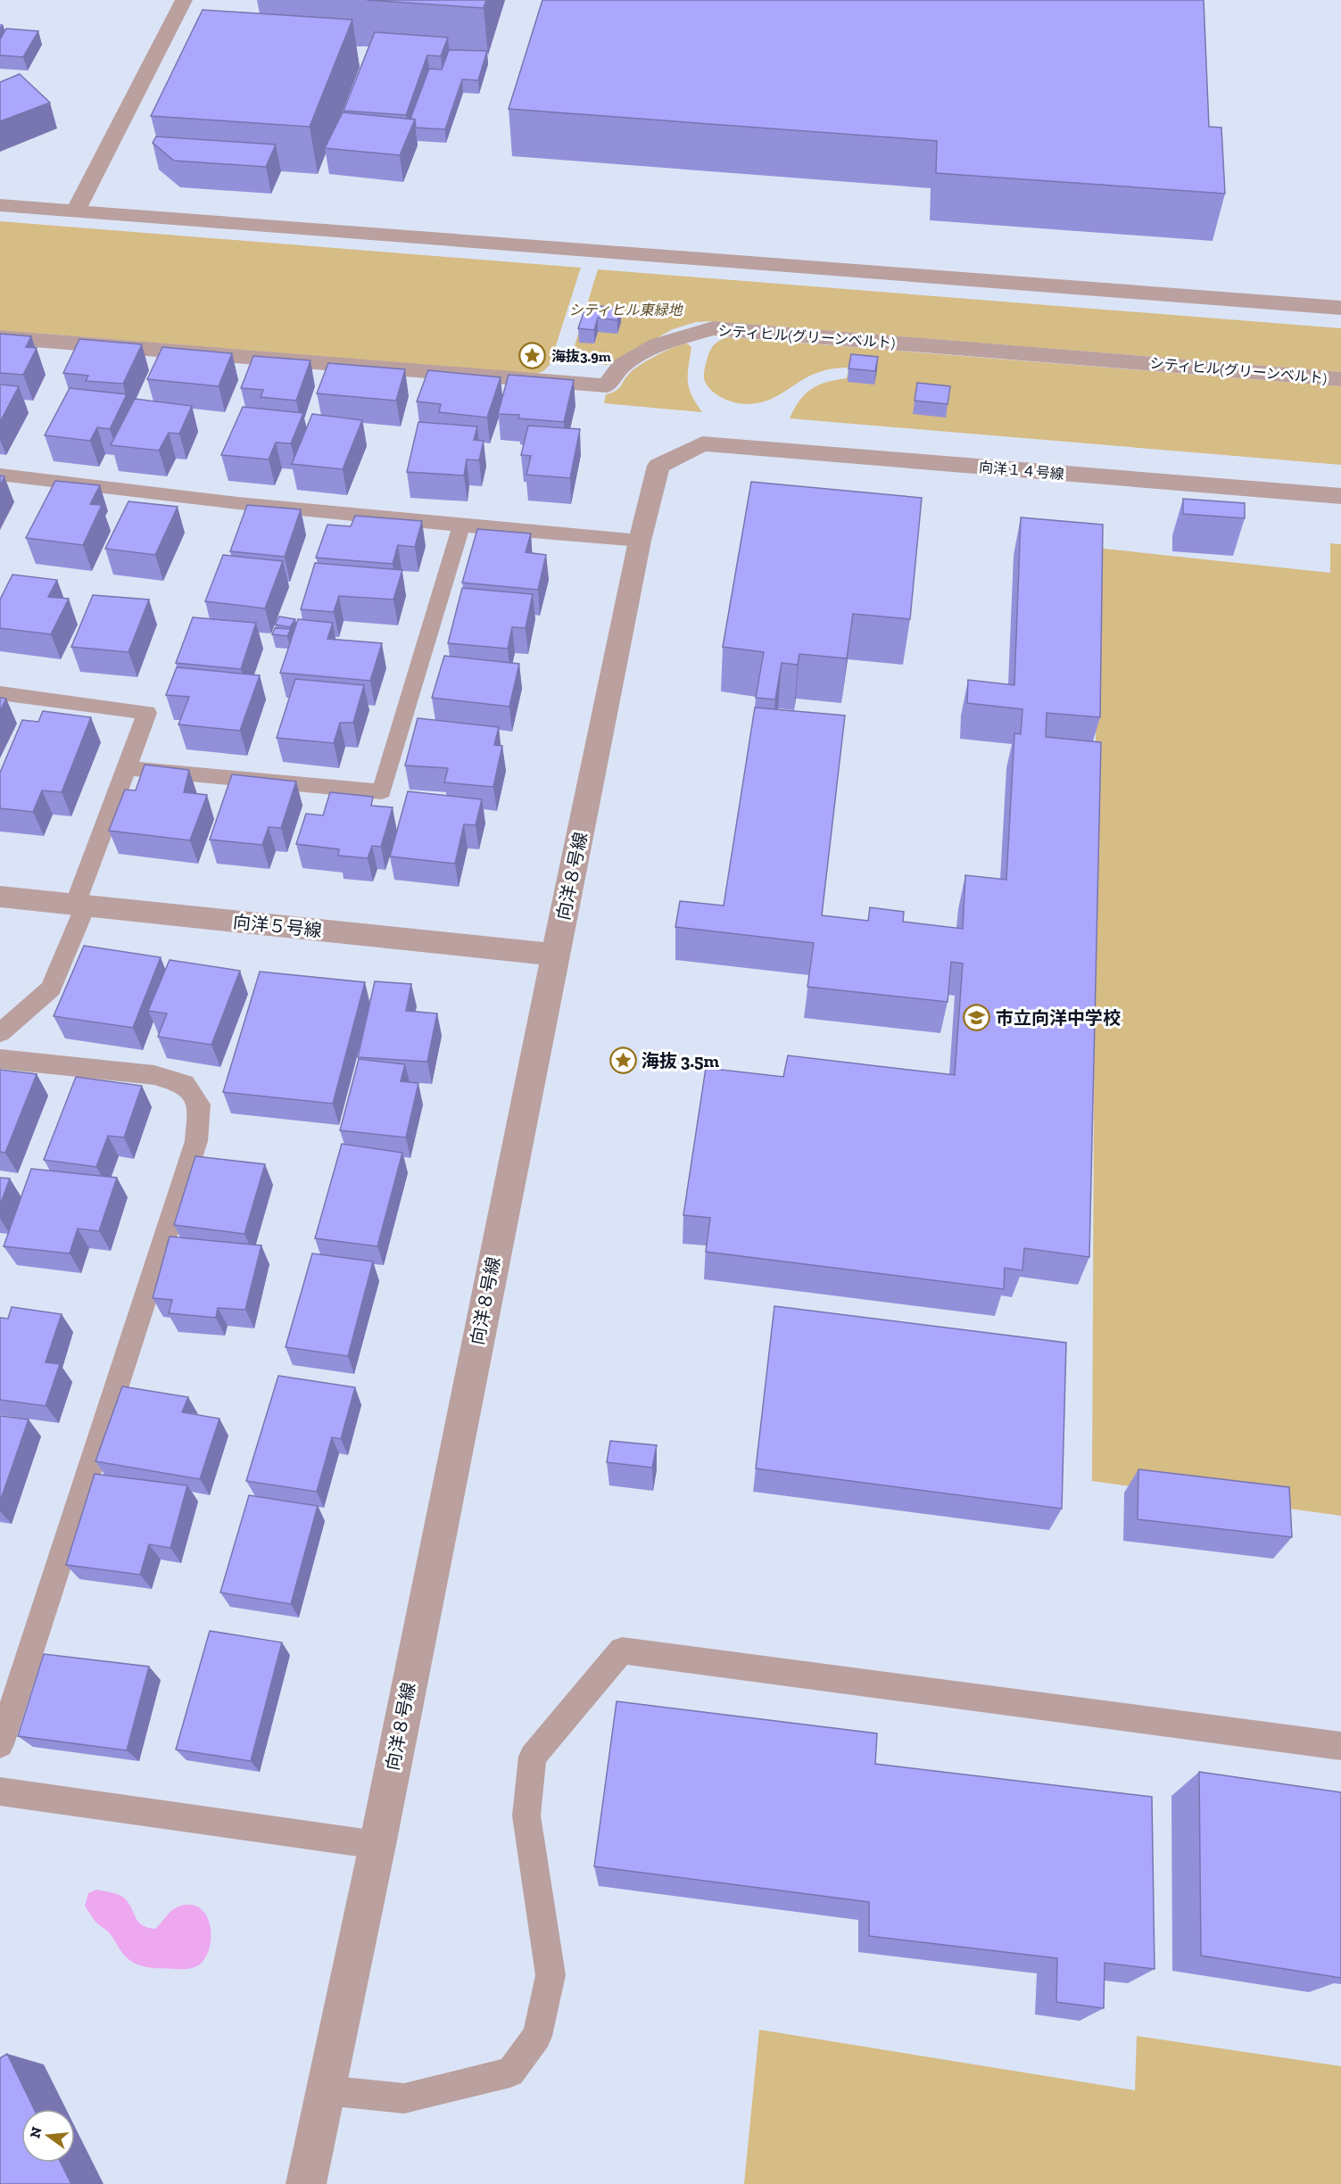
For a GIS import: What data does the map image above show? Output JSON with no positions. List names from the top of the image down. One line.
{"streets":{"street":["シティヒル(グリーンベルト)","向洋１４号線","向洋８号線","向洋５号線"]},"crossings":[["向洋１４号線","向洋８号線"],["向洋８号線","向洋５号線"]],"parks":["シティヒル東緑地"],"places":{"place":["海抜3.9m","海抜 3.5m"],"school or university":["市立向洋中学校"]},"north":"left"}
